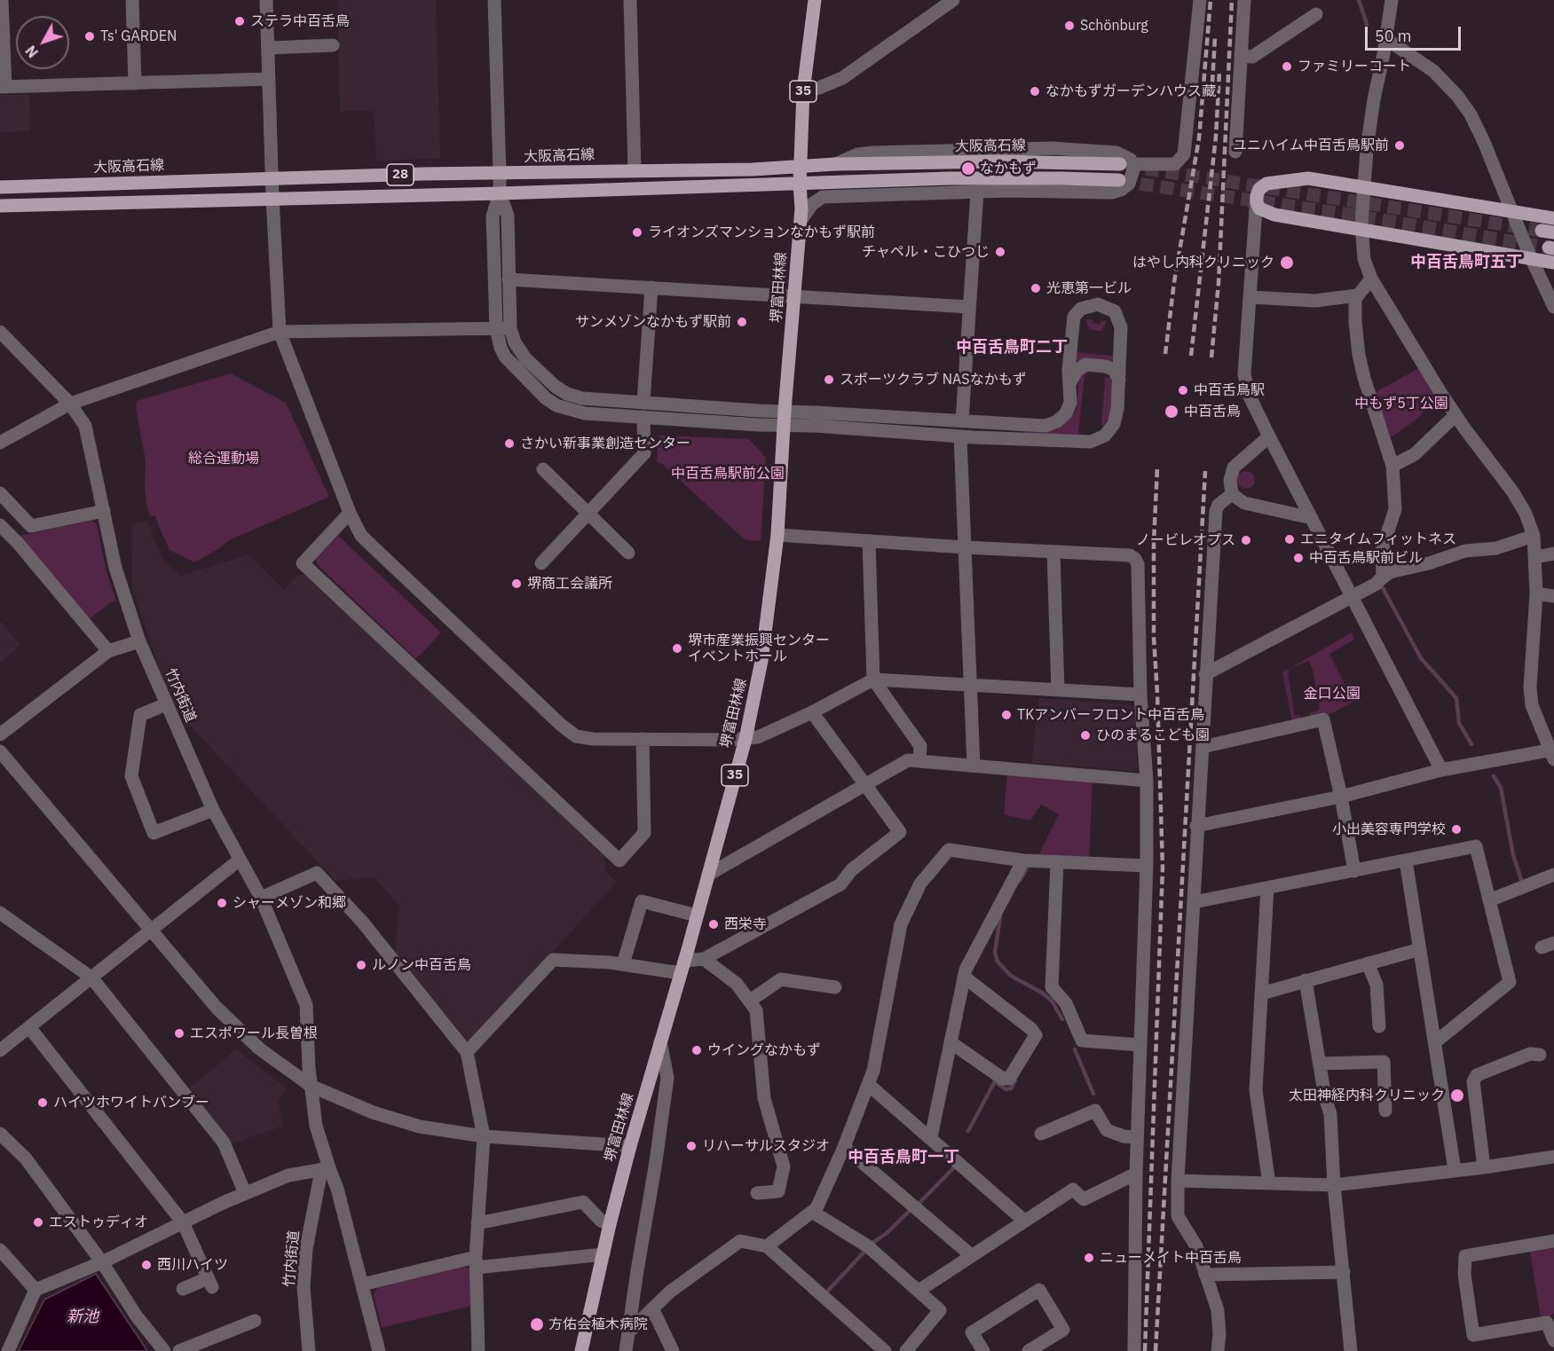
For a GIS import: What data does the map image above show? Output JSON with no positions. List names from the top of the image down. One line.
{"streets":{"main road":["35","大阪高石線","28","堺富田林線"],"street":["竹内街道"]},"crossings":[["大阪高石線","堺富田林線"],["28","堺富田林線"]],"districts":["中百舌鳥町五丁","中百舌鳥町二丁","中百舌鳥町一丁"],"water":["新池"],"parks":["中もず5丁公園","総合運動場","中百舌鳥駅前公園","金口公園"],"places":["ステラ中百舌鳥","Schönburg","Ts' GARDEN","ファミリーコート","なかもずガーデンハウス藏","ユニハイム中百舌鳥駅前","なかもず","ライオンズマンションなかもず駅前","チャペル・こひつじ","はやし内科クリニック","光恵第一ビル","サンメゾンなかもず駅前","スポーツクラブ NASなかもず","中百舌鳥駅","中百舌鳥","さかい新事業創造センター","エニタイムフィットネス","ノービレオプス","中百舌鳥駅前ビル","堺商工会議所","堺市産業振興センター イベントホール","TKアンバーフロント中百舌鳥","ひのまるこども園","小出美容専門学校","シャーメゾン和郷","西栄寺","ルノン中百舌鳥","エスポワール長曽根","ウイングなかもず","太田神経内科クリニック","ハイツホワイトバンブー","リハーサルスタジオ","エストゥディオ","ニューメイト中百舌鳥","西川ハイツ","方佑会植木病院"],"scale_bar":"50 m","north":"bottom left"}
